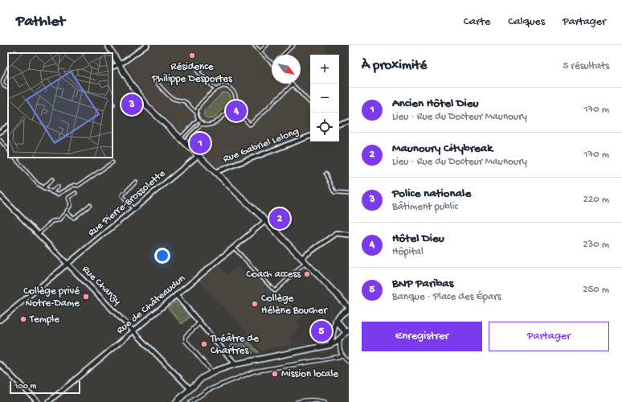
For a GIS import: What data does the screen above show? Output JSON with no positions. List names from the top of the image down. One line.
{"streets":{"street":["Rue Gabriel Lelong","Rue Pierre-Brossolette","Rue Chanzy","Rue de Châteaudun"]},"crossings":[["Rue Pierre-Brossolette","Rue Chanzy"],["Rue Chanzy","Rue de Châteaudun"]],"places":["Résidence Philippe Desportes","Coach access","Collège privé Notre-Dame","Collège Hélène Boucher","Temple","Théâtre de Chartres","Mission locale"],"scale_bar":"100 m","north":"bottom right","page":{"header":"Pathlet","nav":["Carte","Calques","Partager"],"heading":["À proximité","5 résultats"],"map_buttons":["+","−"],"list":[{"mark":"1","name":"Ancien Hôtel Dieu","note":"Lieu · Rue du Docteur Maunoury","value":"170 m"},{"mark":"2","name":"Maunoury Citybreak","note":"Lieu · Rue du Docteur Maunoury","value":"170 m"},{"mark":"3","name":"Police nationale","note":"Bâtiment public","value":"220 m"},{"mark":"4","name":"Hôtel Dieu","note":"Hôpital","value":"230 m"},{"mark":"5","name":"BNP Paribas","note":"Banque · Place des Épars","value":"250 m"}],"pins":["3","4","1","2","5"],"buttons":["Enregistrer","Partager"],"scale":"100 m"}}
